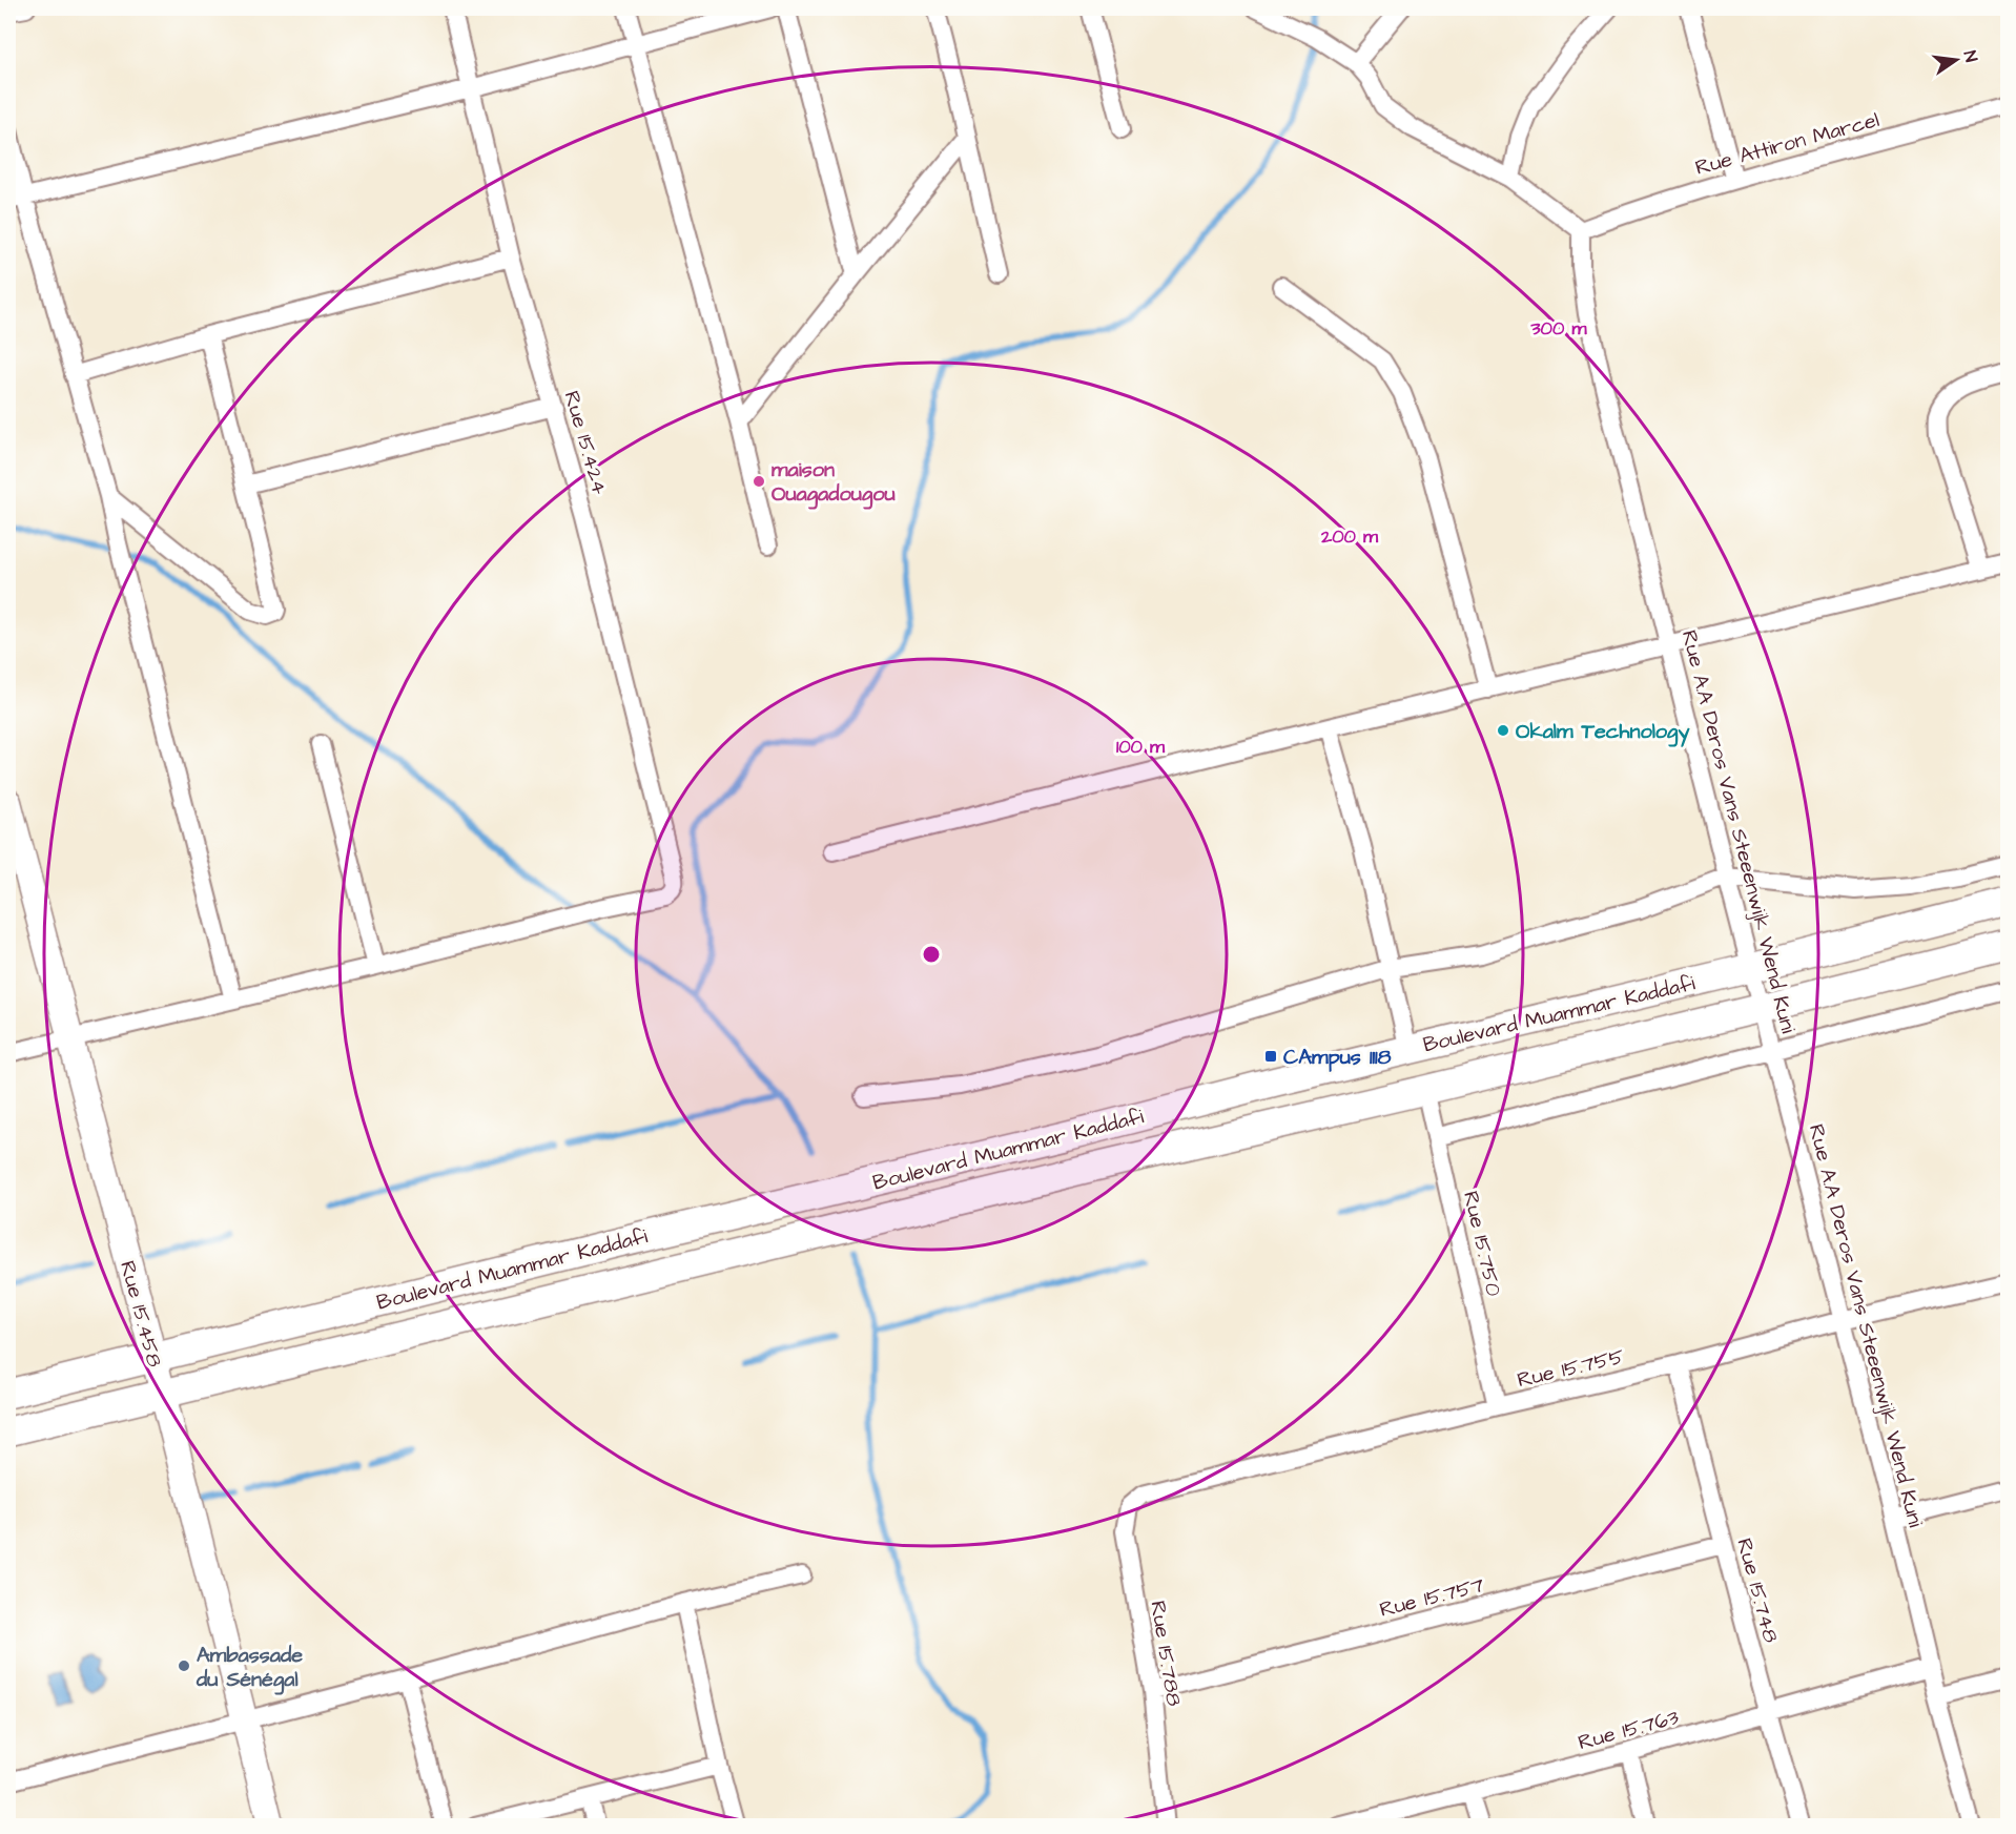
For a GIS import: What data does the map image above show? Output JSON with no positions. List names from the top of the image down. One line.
{"streets":{"main road":["Boulevard Muammar Kaddafi","Rue 15.458"],"street":["Rue Attiron Marcel","Rue 15.424","Rue A.A Deros Vans Steeenwijk Wend Kuni","Rue 15.750","Rue 15.755","Rue 15.748","Rue 15.757","Rue 15.788","Rue 15.763"]},"crossings":[["Rue Attiron Marcel","Rue A.A Deros Vans Steeenwijk Wend Kuni"],["Rue A.A Deros Vans Steeenwijk Wend Kuni","Boulevard Muammar Kaddafi"],["Rue A.A Deros Vans Steeenwijk Wend Kuni","Rue 15.755"],["Rue A.A Deros Vans Steeenwijk Wend Kuni","Rue 15.763"],["Boulevard Muammar Kaddafi","Rue 15.750"],["Boulevard Muammar Kaddafi","Rue 15.458"],["Rue 15.750","Rue 15.755"],["Rue 15.755","Rue 15.748"],["Rue 15.755","Rue 15.788"],["Rue 15.748","Rue 15.757"],["Rue 15.748","Rue 15.763"],["Rue 15.757","Rue 15.788"]],"places":{"other":["maison Ouagadougou","Okalm Technology","Ambassade du Sénégal"],"transit":["CAmpus 1118"]},"north":"right","rings":["300 m","200 m","100 m"]}
